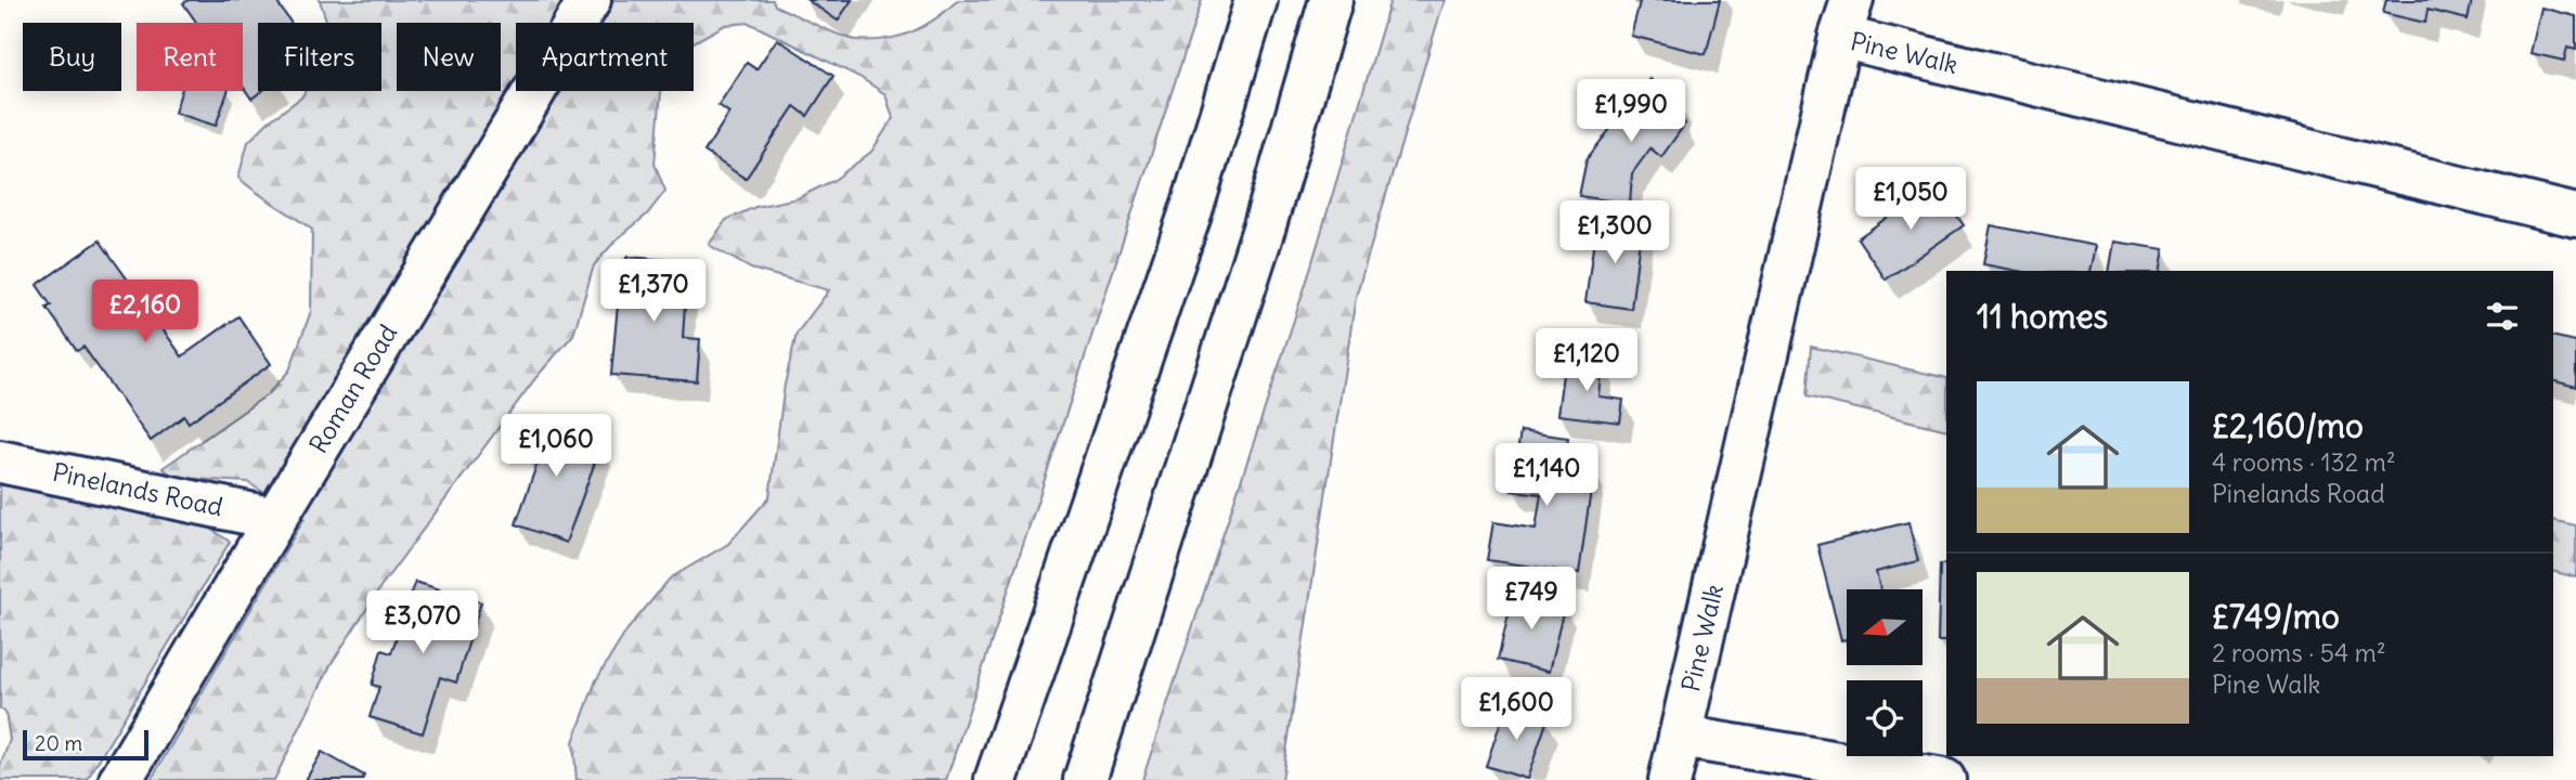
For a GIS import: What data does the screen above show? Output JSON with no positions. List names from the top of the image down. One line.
{"streets":{"main road":["Pine Walk","Roman Road","Pinelands Road"]},"crossings":[["Roman Road","Pinelands Road"]],"scale_bar":"20 m","north":"left","page":{"chip":["Buy","Rent","Filters","New","Apartment"],"price":["£1,990","£1,050","£1,300","£1,370","£2,160","£1,120","£1,060","£1,140","£749","£3,070","£1,600"],"heading":"11 homes","list":[{"name":"£2,160/mo","note":"4 rooms · 132 m² · Pinelands Road"},{"name":"£749/mo","note":"2 rooms · 54 m² · Pine Walk"}],"scale":"20 m"}}
